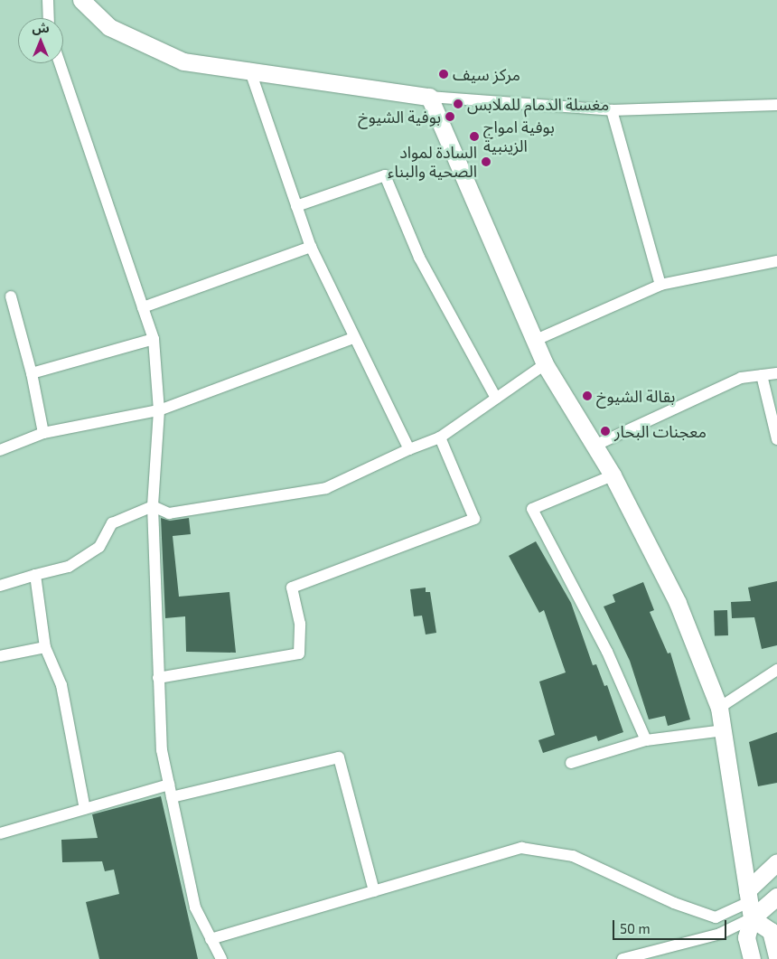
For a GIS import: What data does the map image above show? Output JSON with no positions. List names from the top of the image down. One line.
{"places":["مركز سيف","مغسلة الدمام للملابس","بوفية الشيوخ","بوفية امواج الزينبية","السادة لمواد الصحية والبناء","بقالة الشيوخ","معجنات البحار"],"scale_bar":"50 m","north":"top"}
